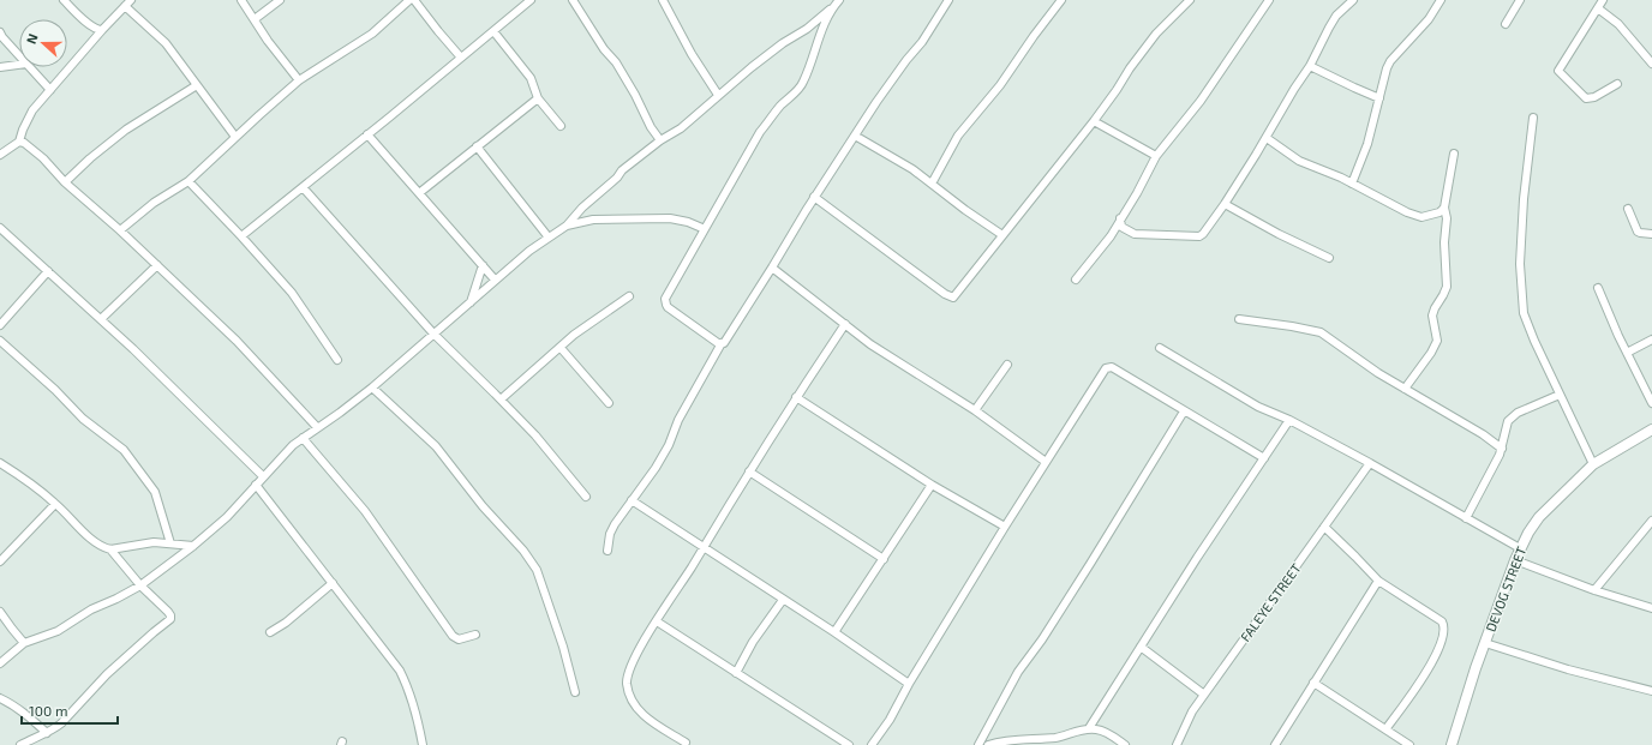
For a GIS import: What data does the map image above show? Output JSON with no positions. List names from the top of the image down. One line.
{"streets":{"street":["DEVOG STREET","FALEYE STREET"]},"scale_bar":"100 m","north":"left"}
